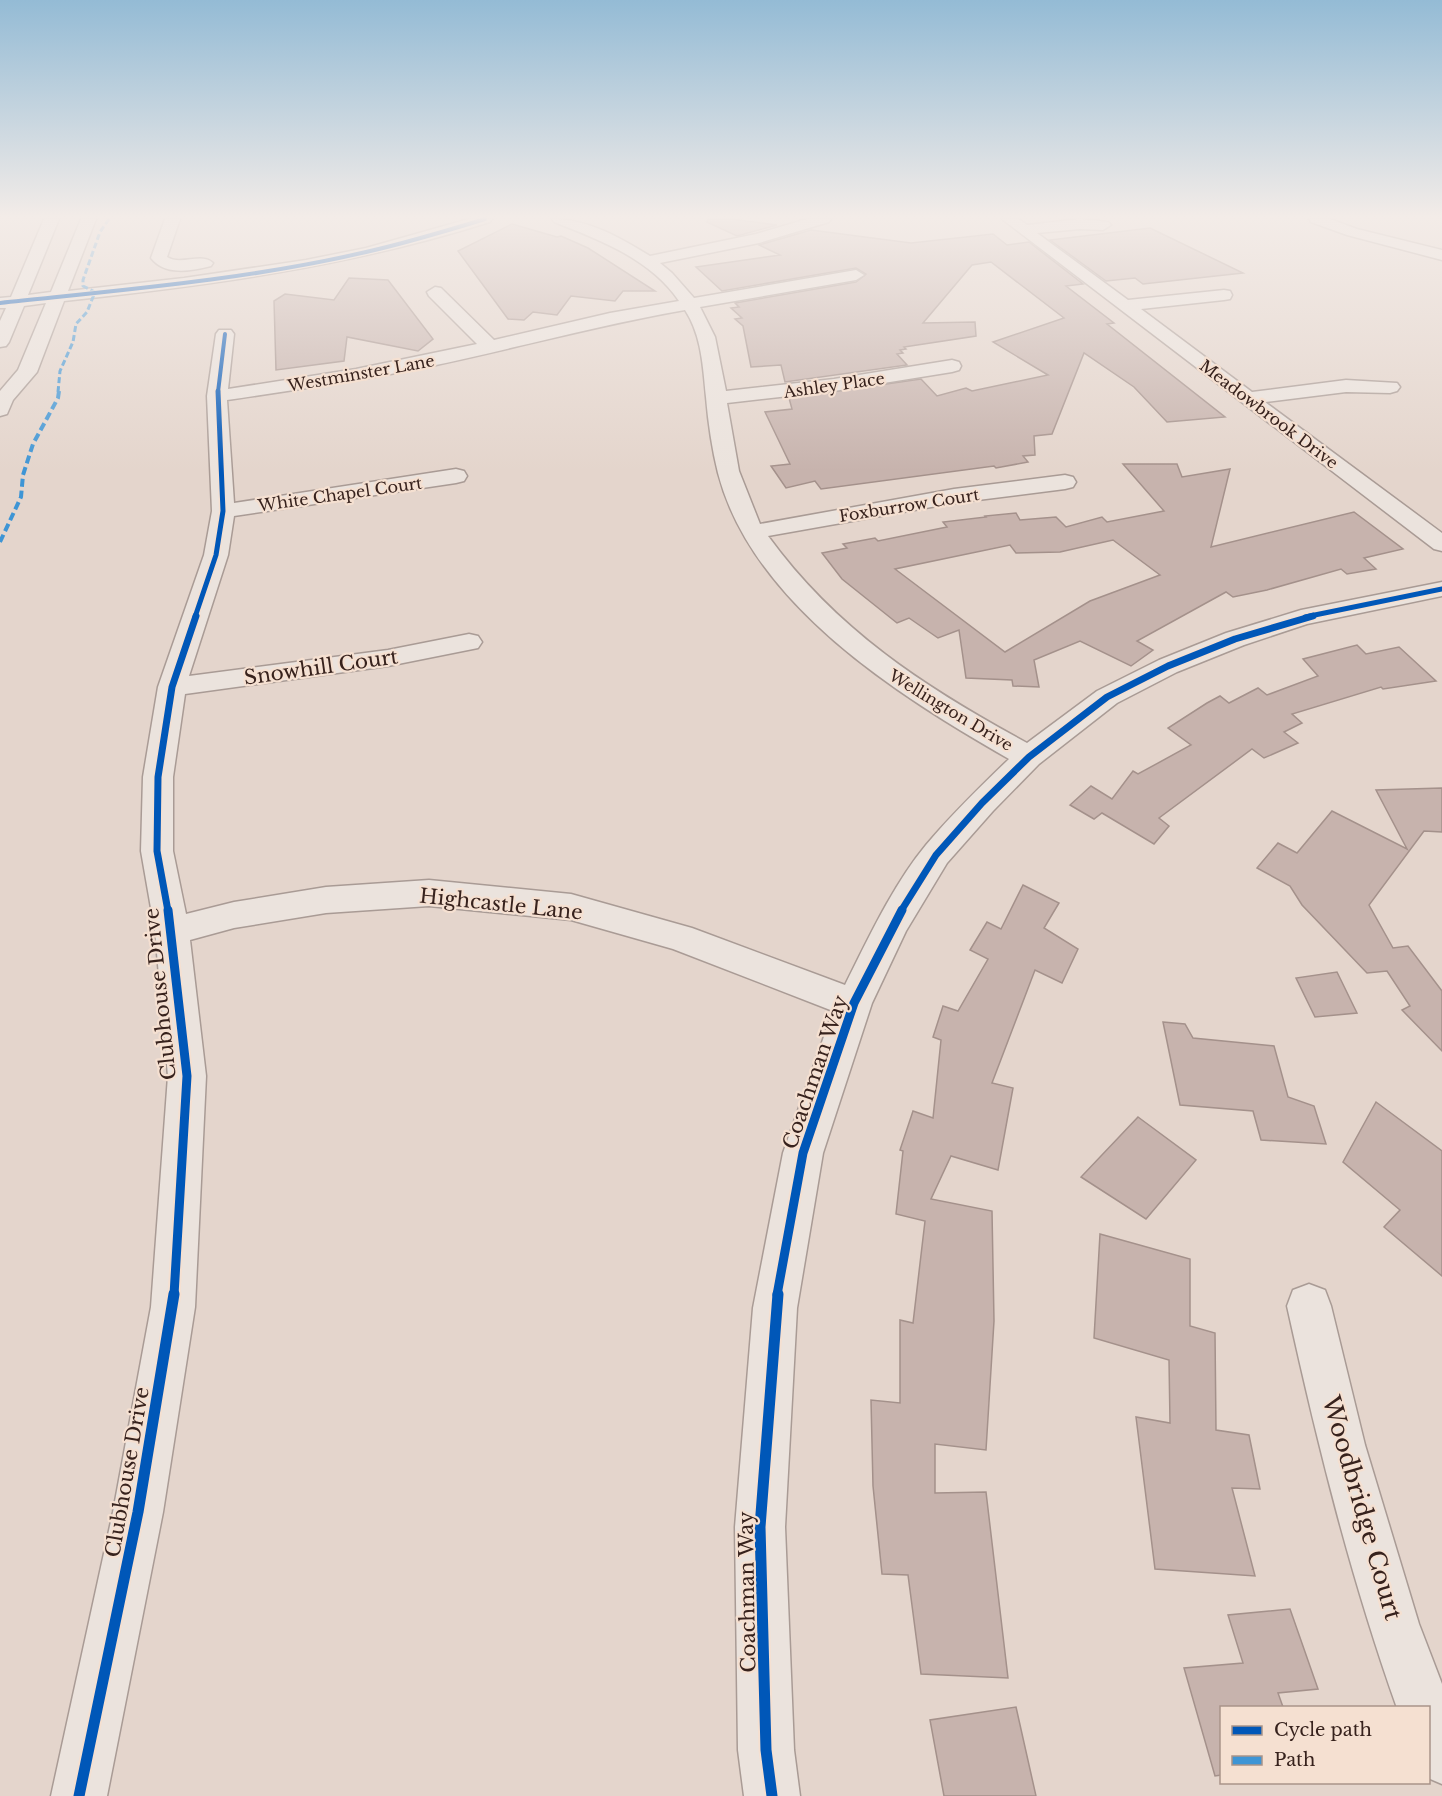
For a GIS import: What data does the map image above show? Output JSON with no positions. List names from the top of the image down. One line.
{"streets":{"street":["Westminster Lane","Ashley Place","Meadowbrook Drive","White Chapel Court","Foxburrow Court","Snowhill Court","Wellington Drive","Highcastle Lane","Clubhouse Drive","Coachman Way","Woodbridge Court"]},"crossings":[["Westminster Lane","Wellington Drive"],["Westminster Lane","Clubhouse Drive"],["Ashley Place","Wellington Drive"],["White Chapel Court","Clubhouse Drive"],["Foxburrow Court","Wellington Drive"],["Snowhill Court","Clubhouse Drive"],["Wellington Drive","Coachman Way"],["Highcastle Lane","Clubhouse Drive"],["Highcastle Lane","Coachman Way"]],"legend":["Cycle path","Path"]}
